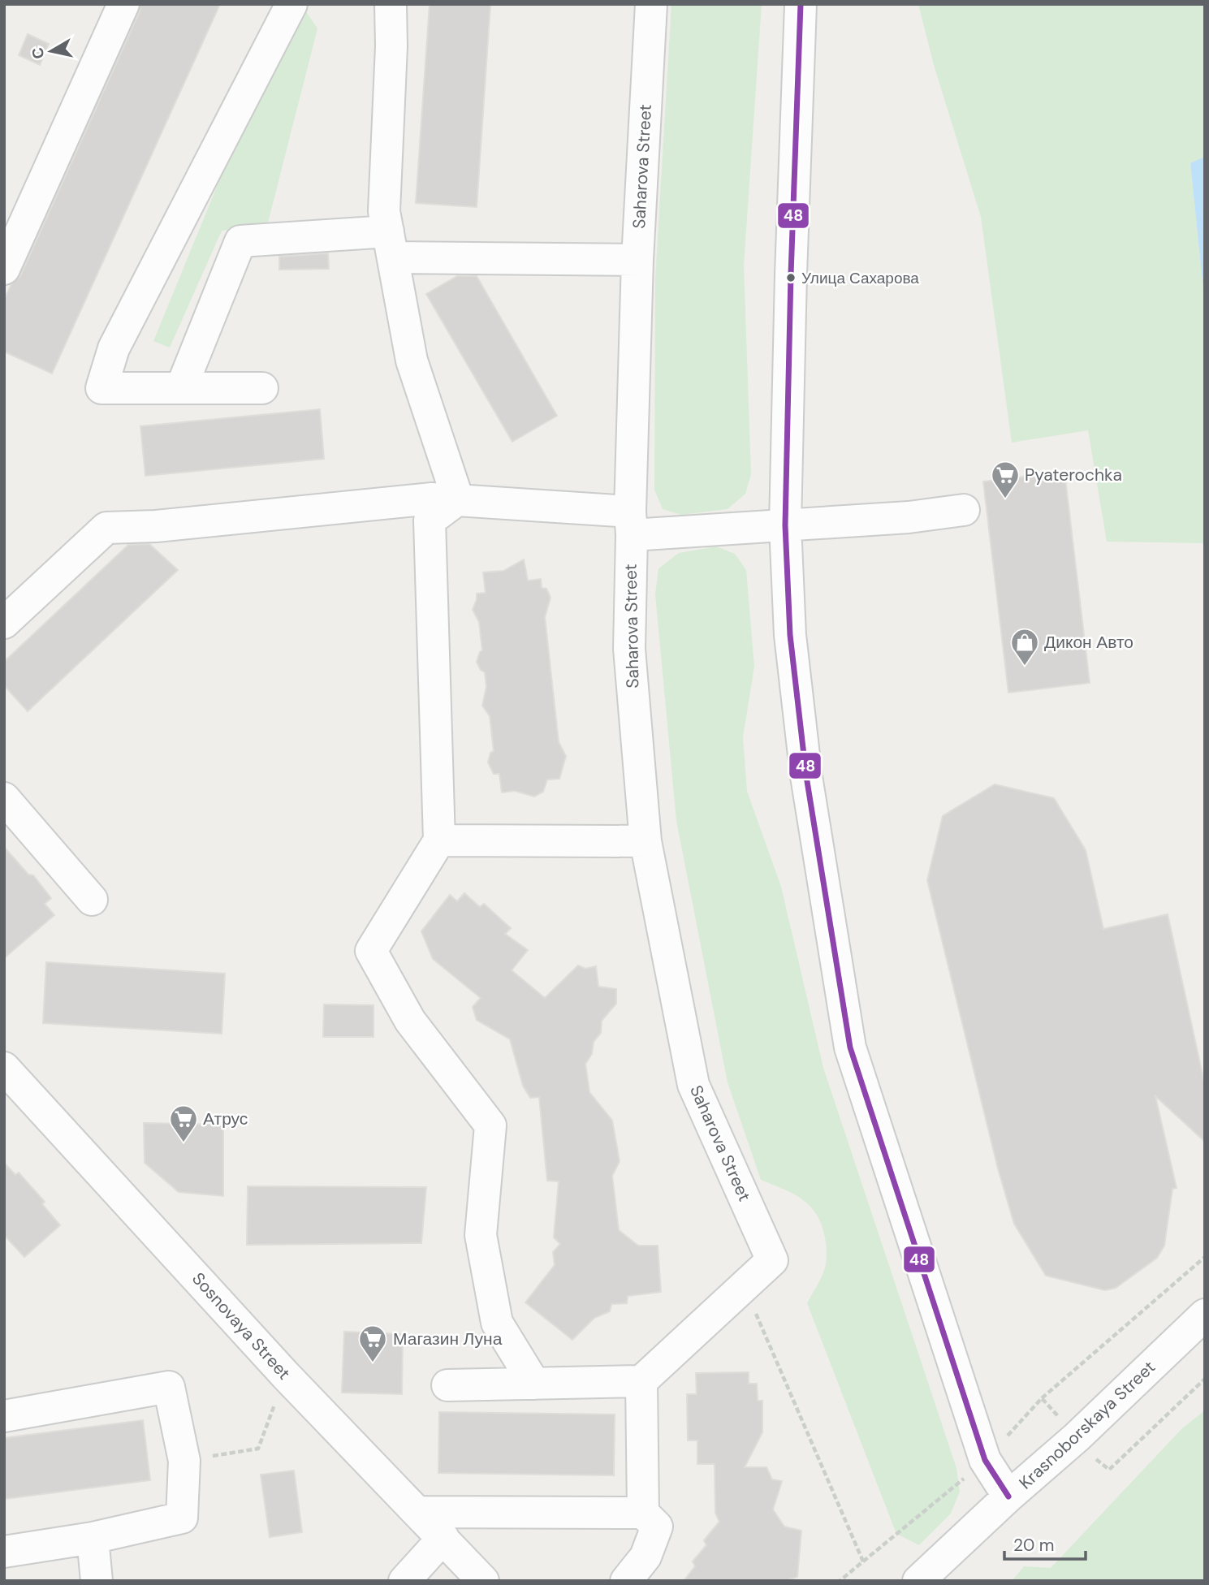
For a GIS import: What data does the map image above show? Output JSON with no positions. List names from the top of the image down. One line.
{"streets":{"street":["Saharova Street","Sosnovaya Street","Krasnoborskaya Street"]},"places":{"other":["Улица Сахарова"],"supermarket":["Pyaterochka","Атрус","Магазин Луна"],"shop":["Дикон Авто"]},"lines":["transit line 48"],"scale_bar":"20 m","north":"left"}
